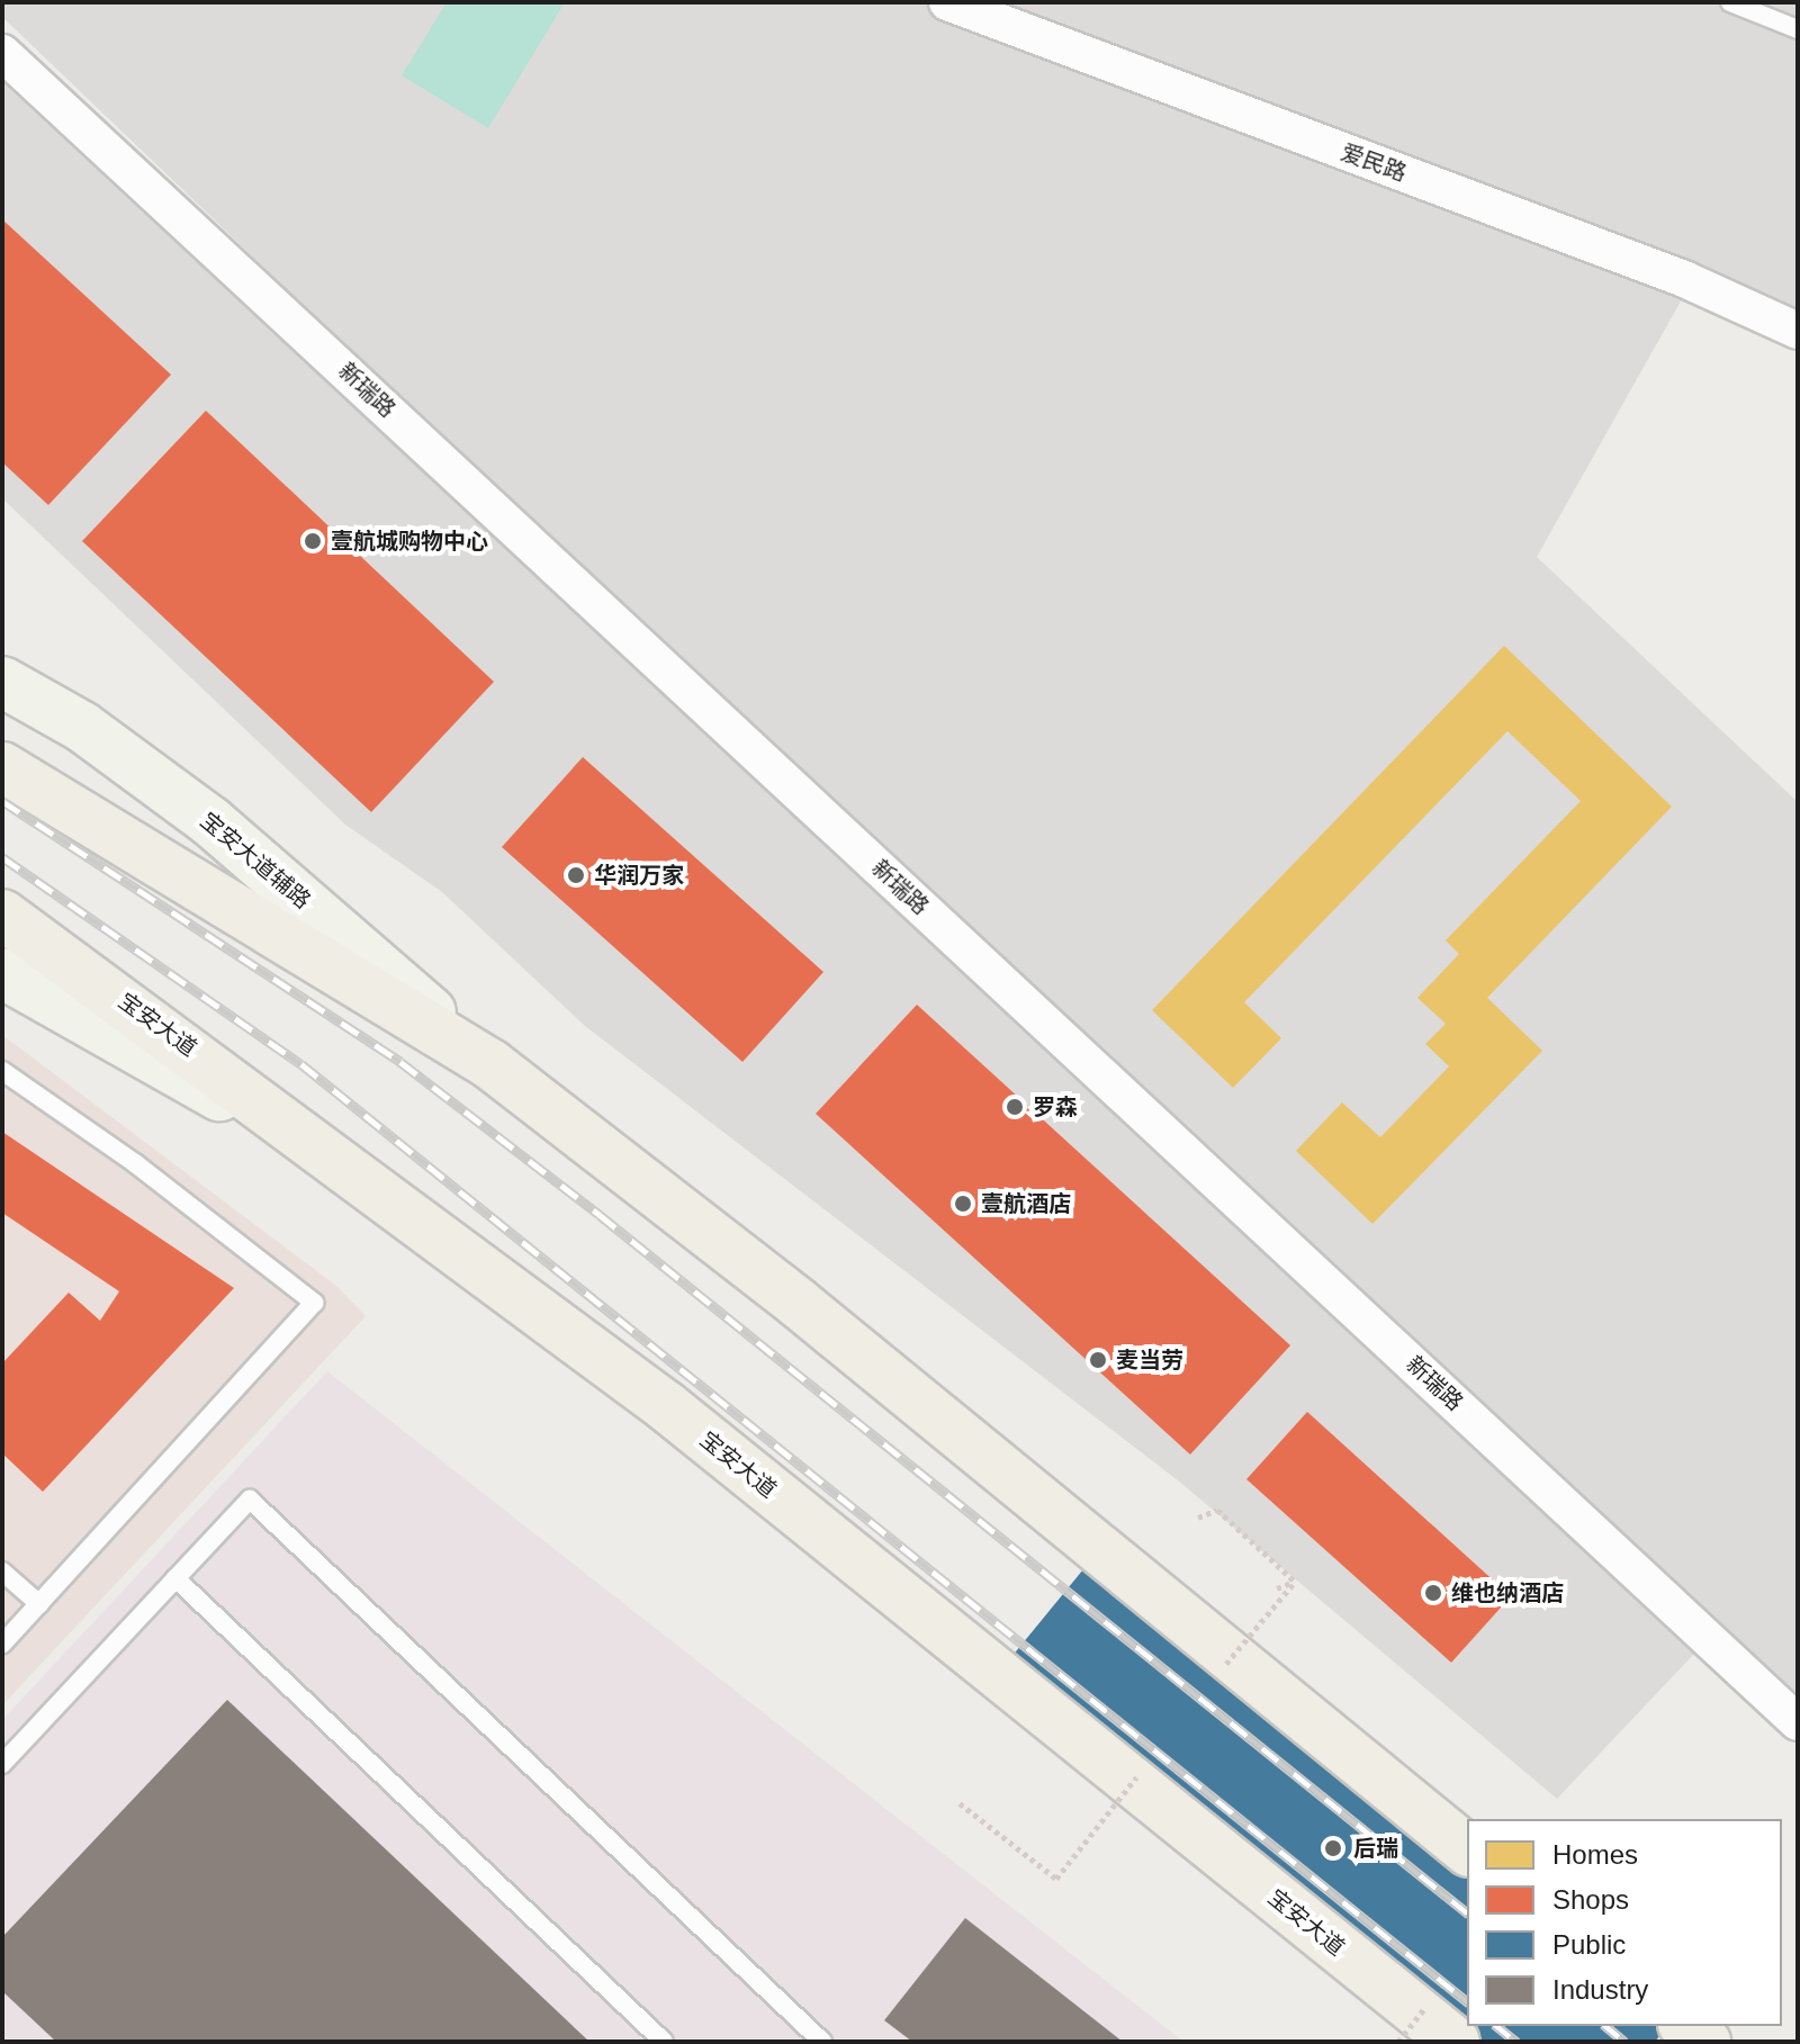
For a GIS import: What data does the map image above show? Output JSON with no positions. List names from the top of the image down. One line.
{"streets":{"main road":["宝安大道辅路","宝安大道"],"street":["爱民路","新瑞路"]},"places":["壹航城购物中心","华润万家","罗森","壹航酒店","麦当劳","维也纳酒店","后瑞"],"legend":["Homes","Shops","Public","Industry"]}
